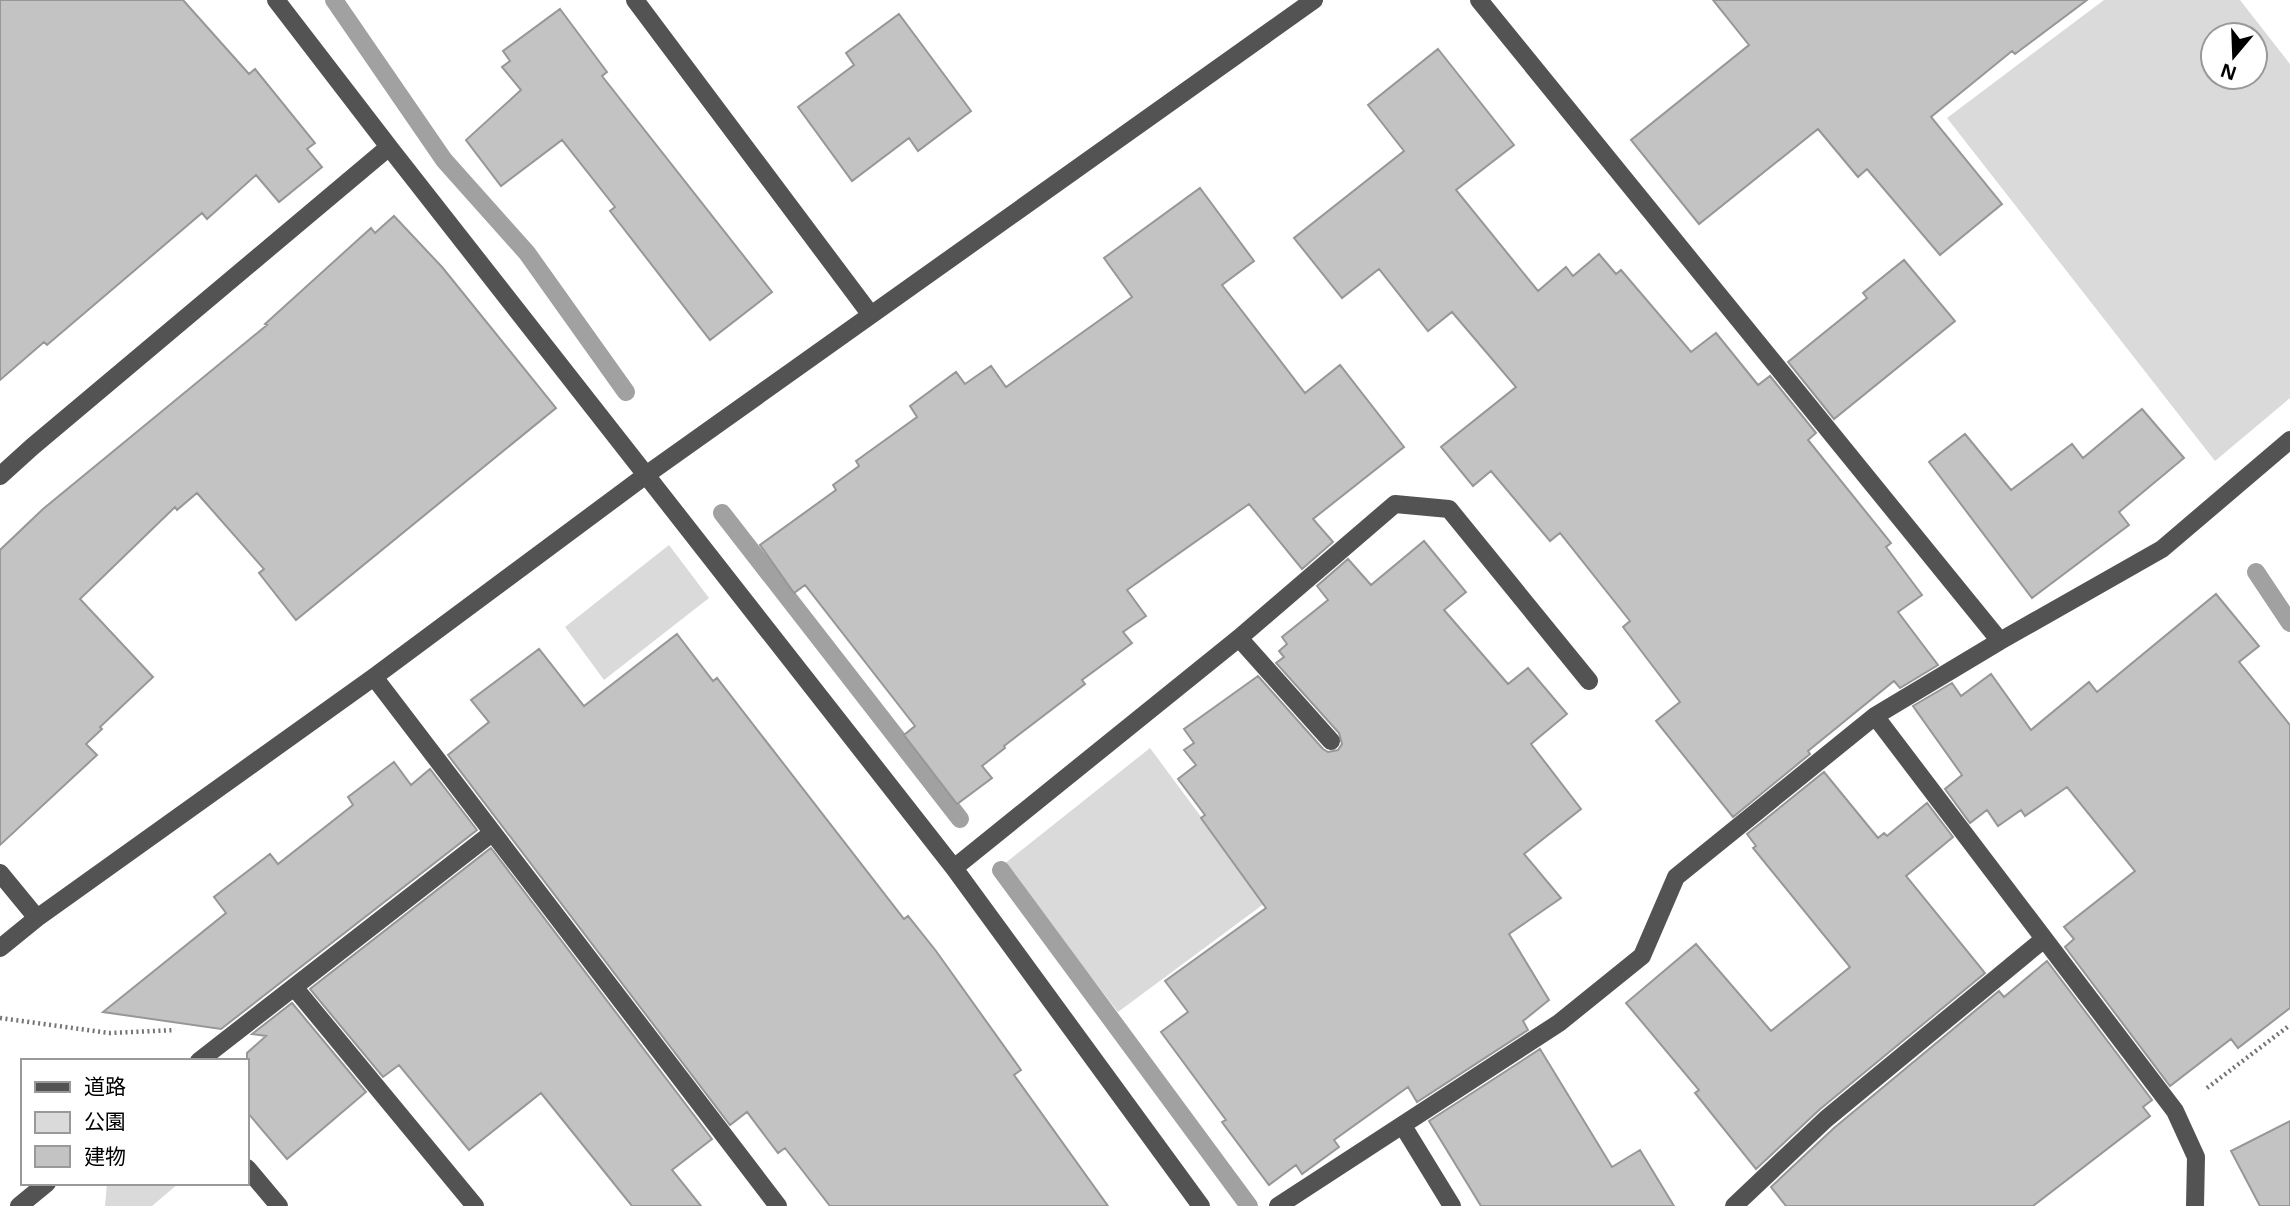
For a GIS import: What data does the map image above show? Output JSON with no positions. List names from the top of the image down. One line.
{"legend":["道路","公園","建物"],"north":"bottom"}
